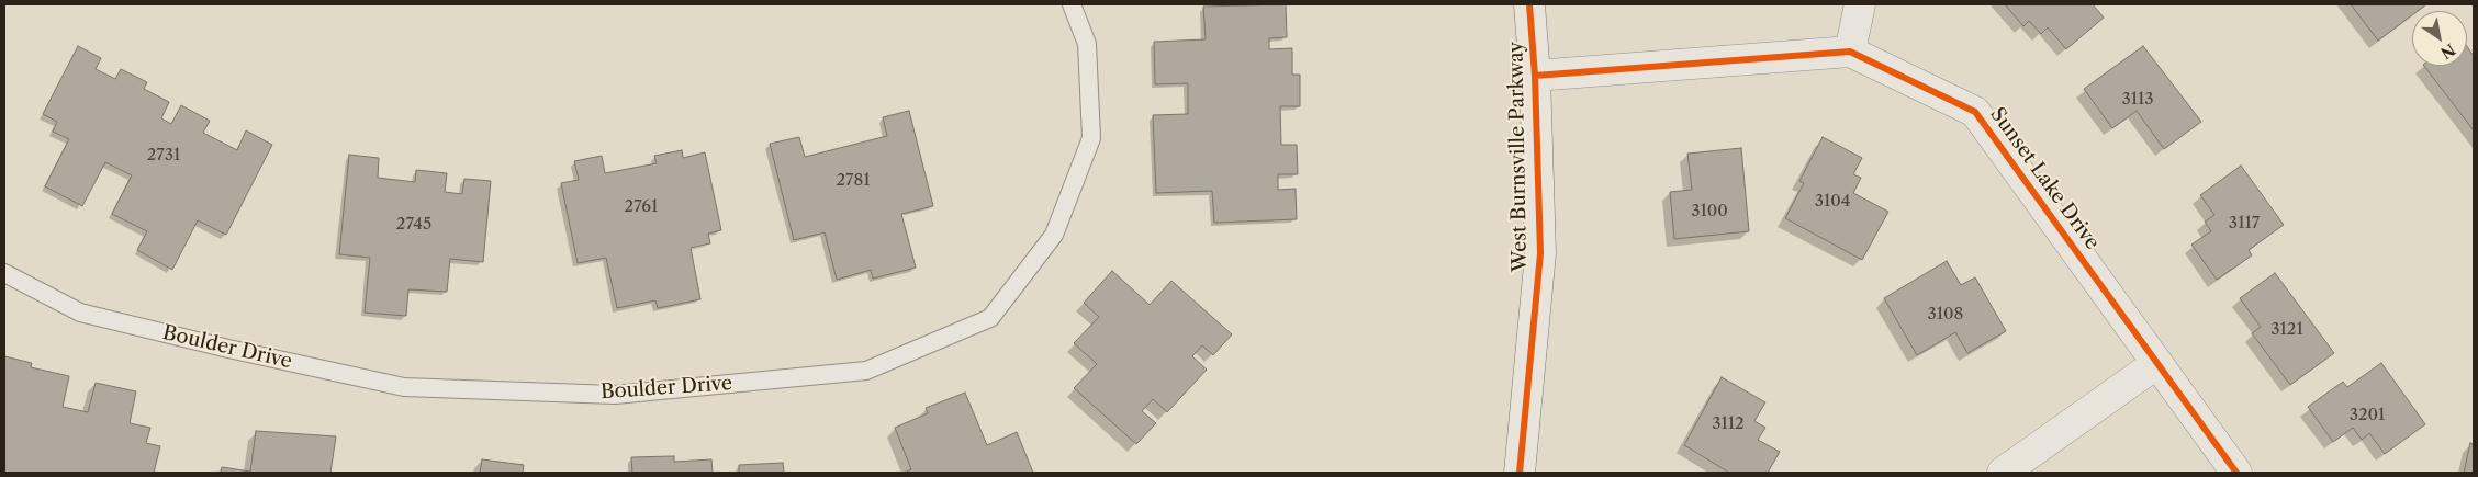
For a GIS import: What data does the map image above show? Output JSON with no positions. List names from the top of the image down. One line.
{"streets":{"street":["West Burnsville Parkway","Sunset Lake Drive"],"lane":["Boulder Drive"]},"crossings":[["West Burnsville Parkway","Sunset Lake Drive"]],"house_numbers":["3113","2731","2781","3104","2761","3100","3117","2745","3108","3121","3201","3112"],"north":"bottom right"}
